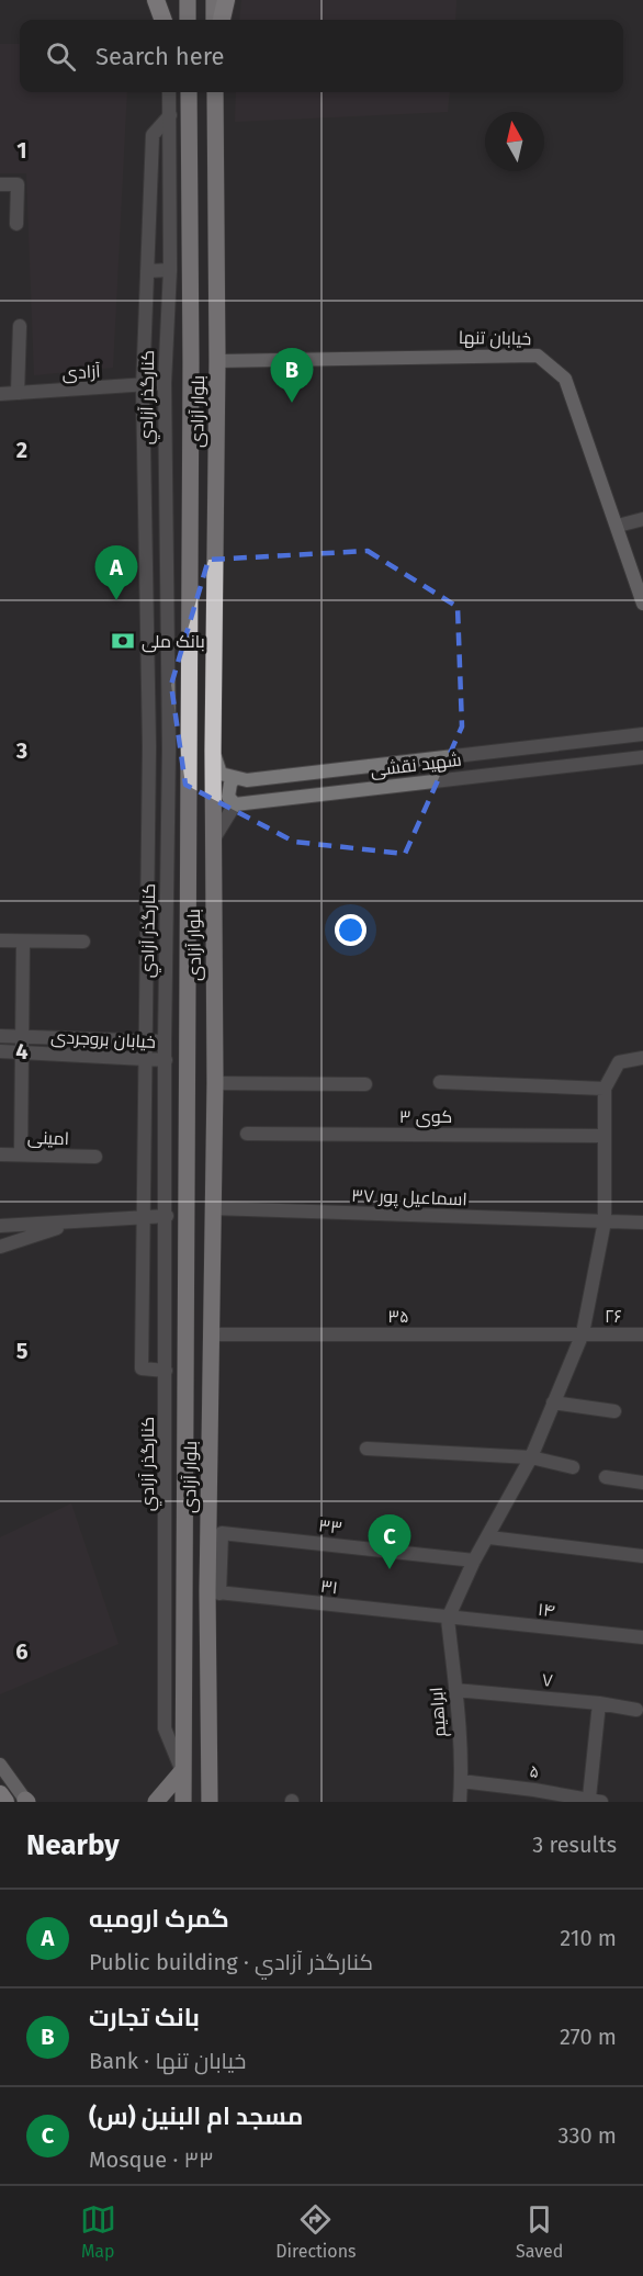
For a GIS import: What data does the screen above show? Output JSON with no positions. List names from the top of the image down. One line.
{"streets":{"main road":["خیابان تنها","بلوار آزادی"],"street":["آزادی","کنارگذر آزادي","شهید نقشی","خیابان بروجردی","کوی ۳","امینی","اسماعیل پور ۳۷","۳۵","۲۶","۳۳","۳۱","۱۴","۷","ابراهیم","۵"]},"crossings":[["خیابان تنها","بلوار آزادی"],["آزادی","کنارگذر آزادي"],["کنارگذر آزادي","بلوار آزادی"],["کنارگذر آزادي","خیابان بروجردی"],["بلوار آزادی","خیابان بروجردی"],["بلوار آزادی","اسماعیل پور ۳۷"],["بلوار آزادی","۳۵"],["بلوار آزادی","۳۳"],["بلوار آزادی","۳۱"],["۳۵","۲۶"],["۳۳","۳۱"],["۳۱","۱۴"],["۳۱","ابراهیم"],["۱۴","ابراهیم"],["۷","ابراهیم"],["ابراهیم","۵"]],"places":{"bank":["بانک ملى"]},"north":"top","page":{"search":"Search here","pins":["B","A","C"],"heading":["Nearby","3 results"],"list":[{"mark":"A","name":"گمرک ارومیه","note":"Public building · کنارگذر آزادي","value":"210 m"},{"mark":"B","name":"بانک تجارت","note":"Bank · خیابان تنها","value":"270 m"},{"mark":"C","name":"مسجد ام البنین (س)","note":"Mosque · ۳۳","value":"330 m"}],"nav":["Map","Directions","Saved"]},"grid":{"rows":["1","2","3","4","5","6"]}}
